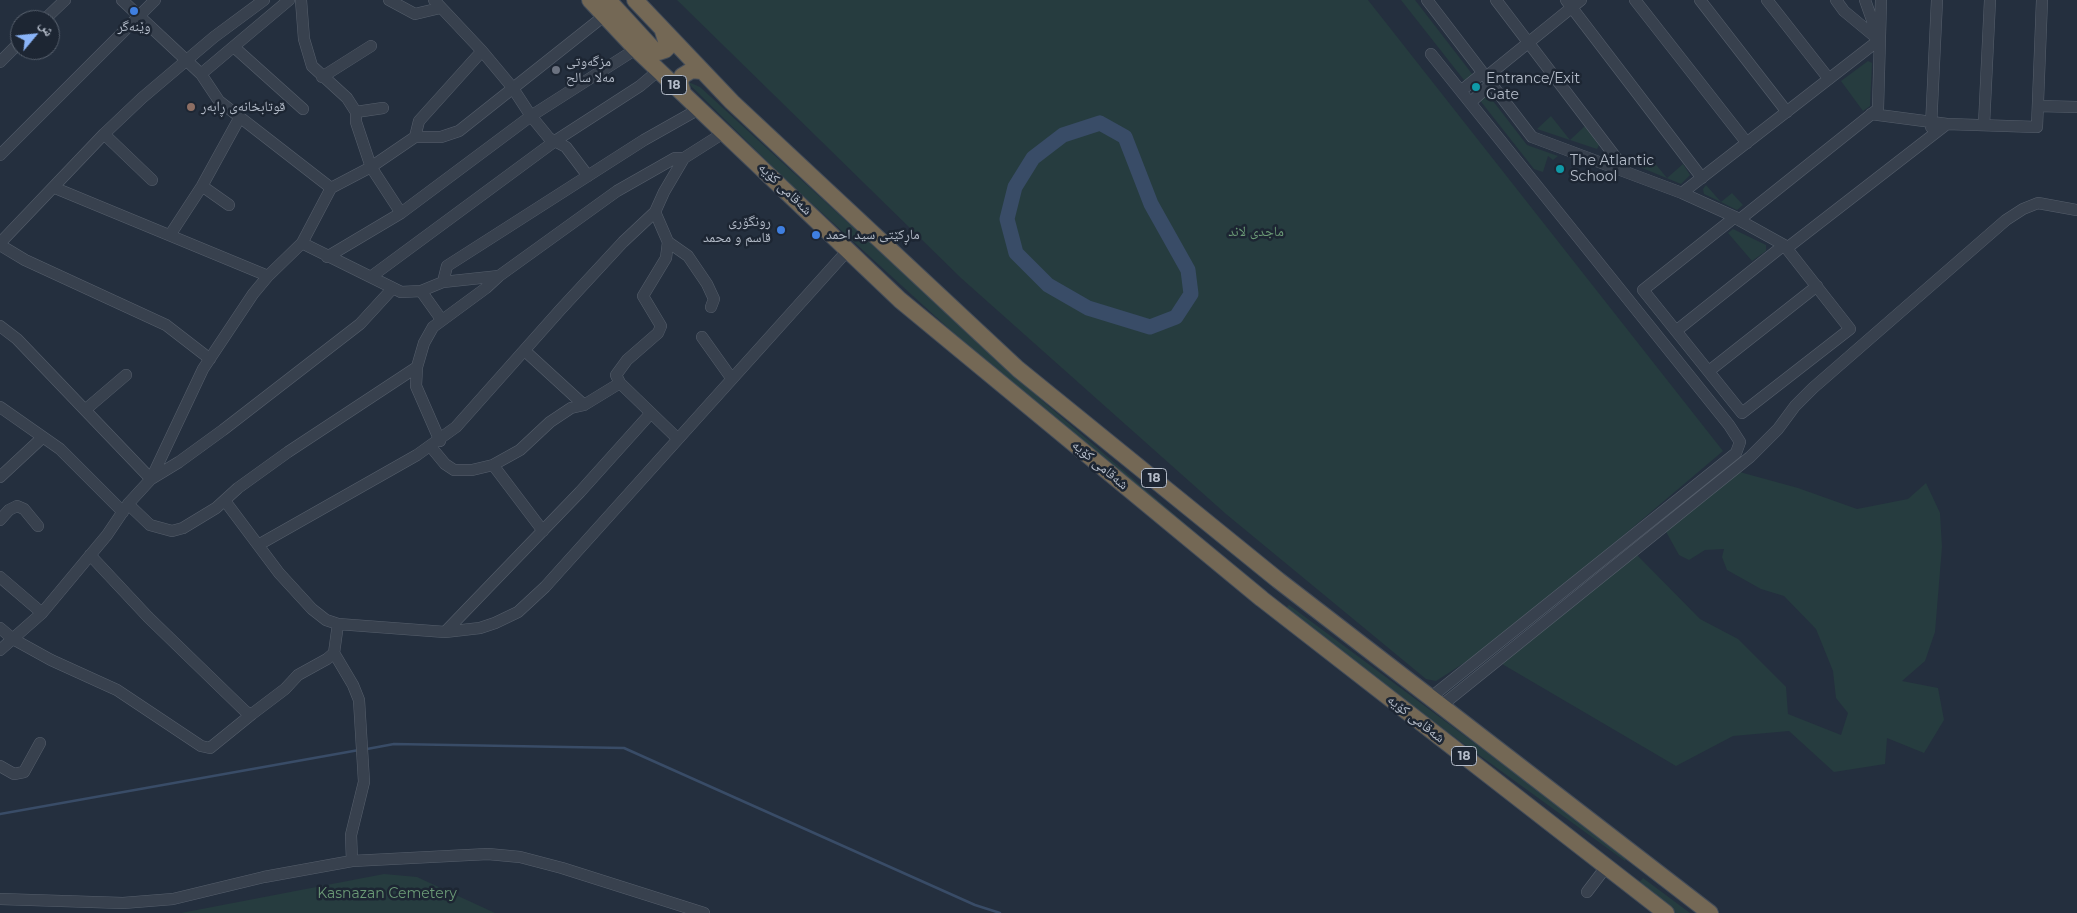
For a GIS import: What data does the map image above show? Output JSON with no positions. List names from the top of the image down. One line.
{"streets":{"highway":["18","شەقامی کۆیە"]},"parks":["ماجدی لاند","Kasnazan Cemetery"],"places":["وێنەگر","مزگەوتی مەلا سالح","Entrance/Exit Gate","قوتابخانەی ڕابەر","The Atlantic School","رونگۆری قاسم و محمد","ماڕکێتی سید احمد"],"north":"top right"}
